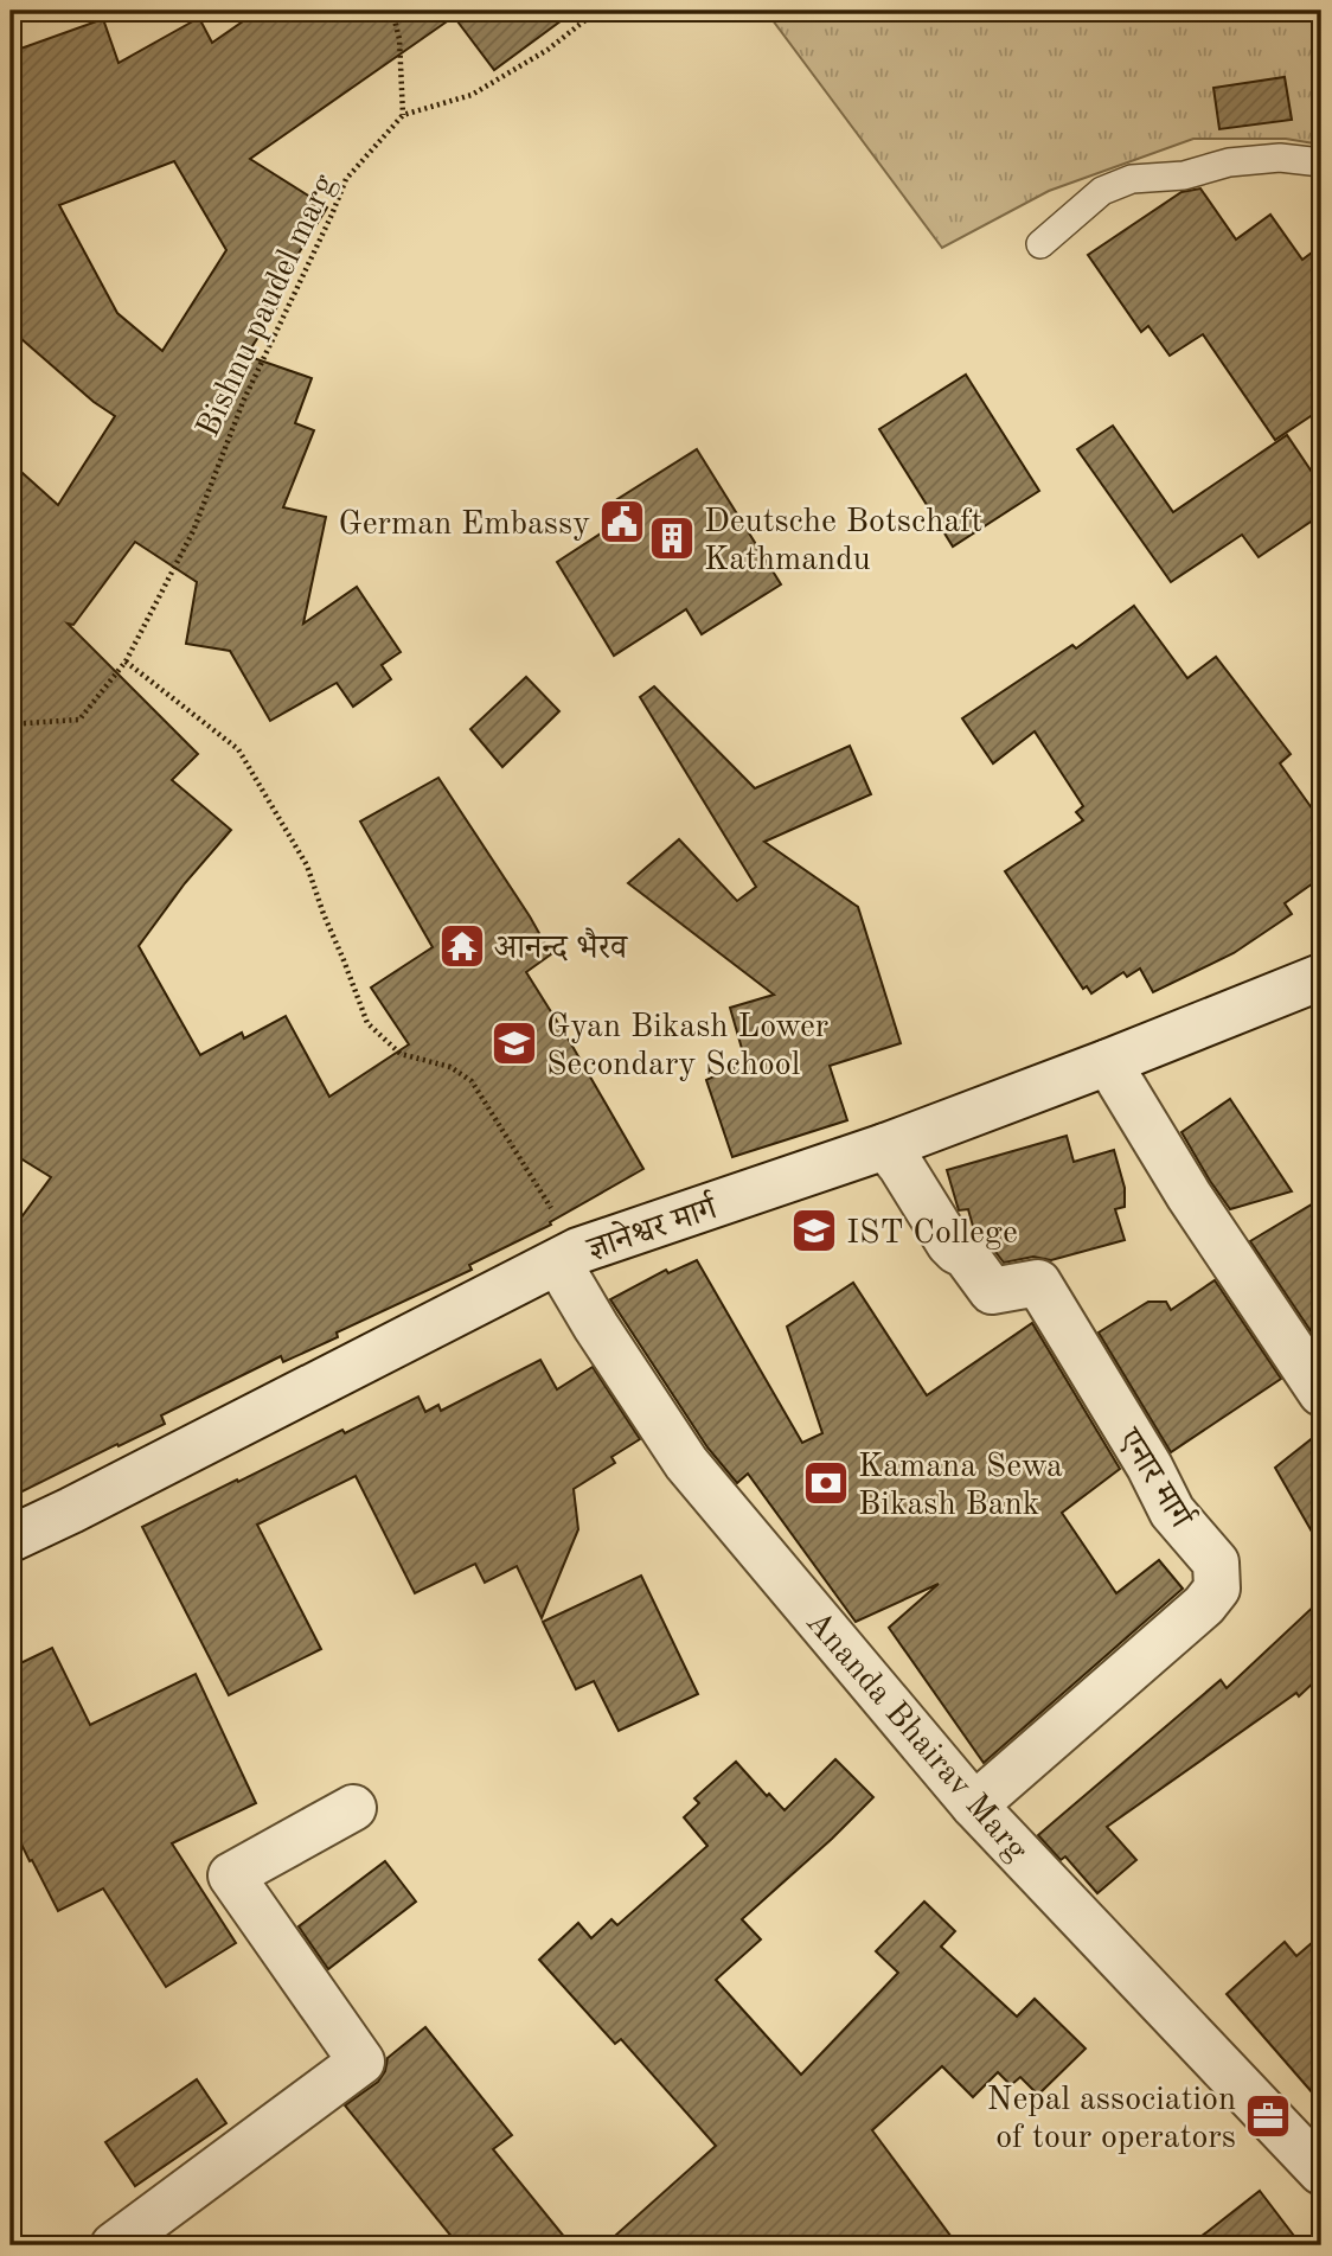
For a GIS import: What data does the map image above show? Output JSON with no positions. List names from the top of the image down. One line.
{"streets":{"street":["ज्ञानेश्वर मार्ग","एनार मार्ग","Ananda Bhairav Marg"],"path":["Bishnu paudel marg"]},"crossings":[["ज्ञानेश्वर मार्ग","एनार मार्ग"],["ज्ञानेश्वर मार्ग","Ananda Bhairav Marg"],["एनार मार्ग","Ananda Bhairav Marg"]],"places":{"public building":["German Embassy"],"building":["Deutsche Botschaft Kathmandu"],"temple":["आनन्द भैरव"],"school or university":["Gyan Bikash Lower Secondary School","IST College"],"bank":["Kamana Sewa Bikash Bank"],"office":["Nepal association of tour operators"]}}
